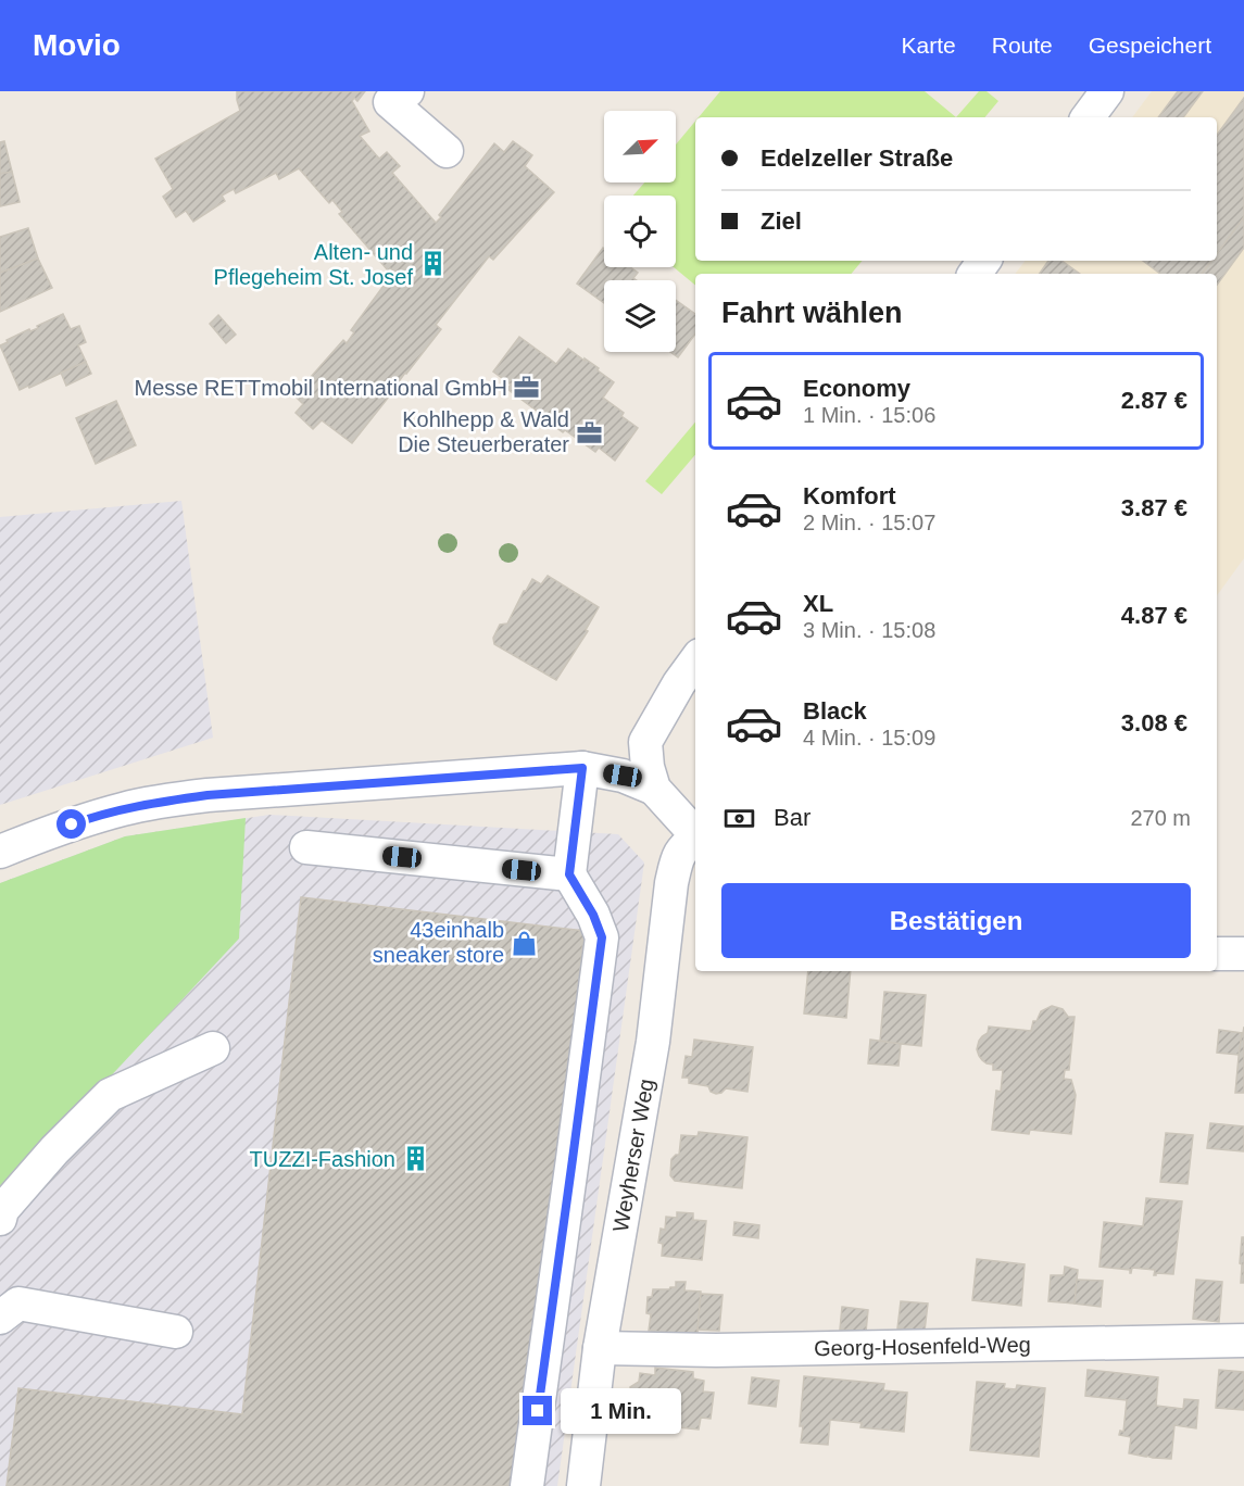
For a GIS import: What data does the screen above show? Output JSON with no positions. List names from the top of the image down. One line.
{"streets":{"street":["Weyherser Weg","Georg-Hosenfeld-Weg"]},"crossings":[["Weyherser Weg","Georg-Hosenfeld-Weg"]],"places":{"building":["Alten- und Pflegeheim St. Josef","TUZZI-Fashion"],"office":["Messe RETTmobil International GmbH","Kohlhepp & Wald Die Steuerberater"],"shop":["43einhalb sneaker store"]},"north":"top right","page":{"header":"Movio","nav":["Karte","Route","Gespeichert"],"banner":["Edelzeller Straße","Ziel"],"heading":"Fahrt wählen","list":[{"name":"Economy","note":"1 Min. · 15:06","value":"2.87 €"},{"name":"Komfort","note":"2 Min. · 15:07","value":"3.87 €"},{"name":"XL","note":"3 Min. · 15:08","value":"4.87 €"},{"name":"Black","note":"4 Min. · 15:09","value":"3.08 €"}],"pay":["Bar","270 m"],"buttons":"Bestätigen","bubble":"1 Min."}}
